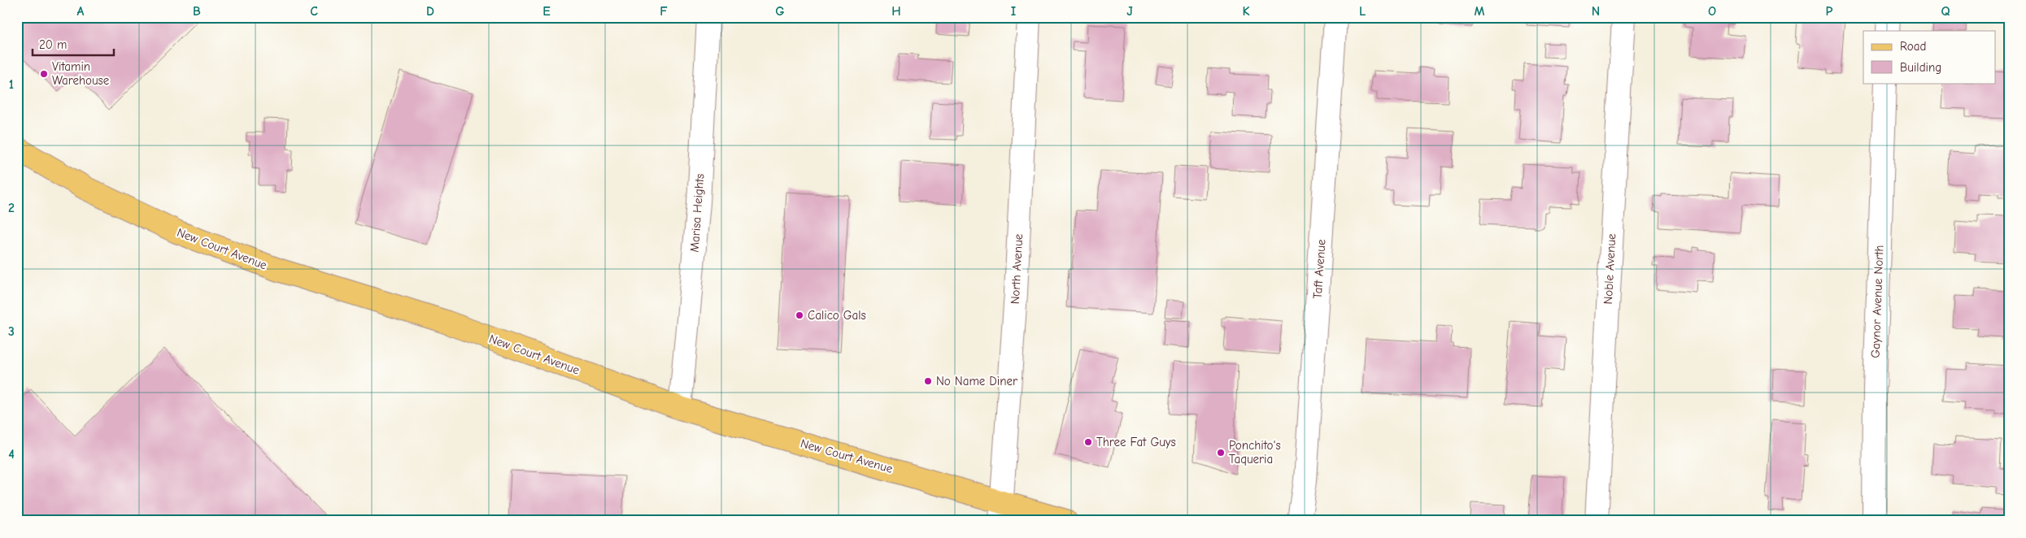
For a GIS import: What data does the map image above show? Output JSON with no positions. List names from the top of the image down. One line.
{"streets":{"main road":["New Court Avenue"],"street":["Marisa Heights","North Avenue","Taft Avenue","Noble Avenue","Gaynor Avenue North"]},"crossings":[["Marisa Heights","New Court Avenue"],["New Court Avenue","North Avenue"]],"places":["Vitamin Warehouse","Calico Gals","No Name Diner","Three Fat Guys","Ponchito's Taqueria"],"legend":["Road","Building"],"scale_bar":"20 m","grid":{"columns":["A","B","C","D","E","F","G","H","I","J","K","L","M","N","O","P","Q"],"rows":["1","2","3","4"]}}
